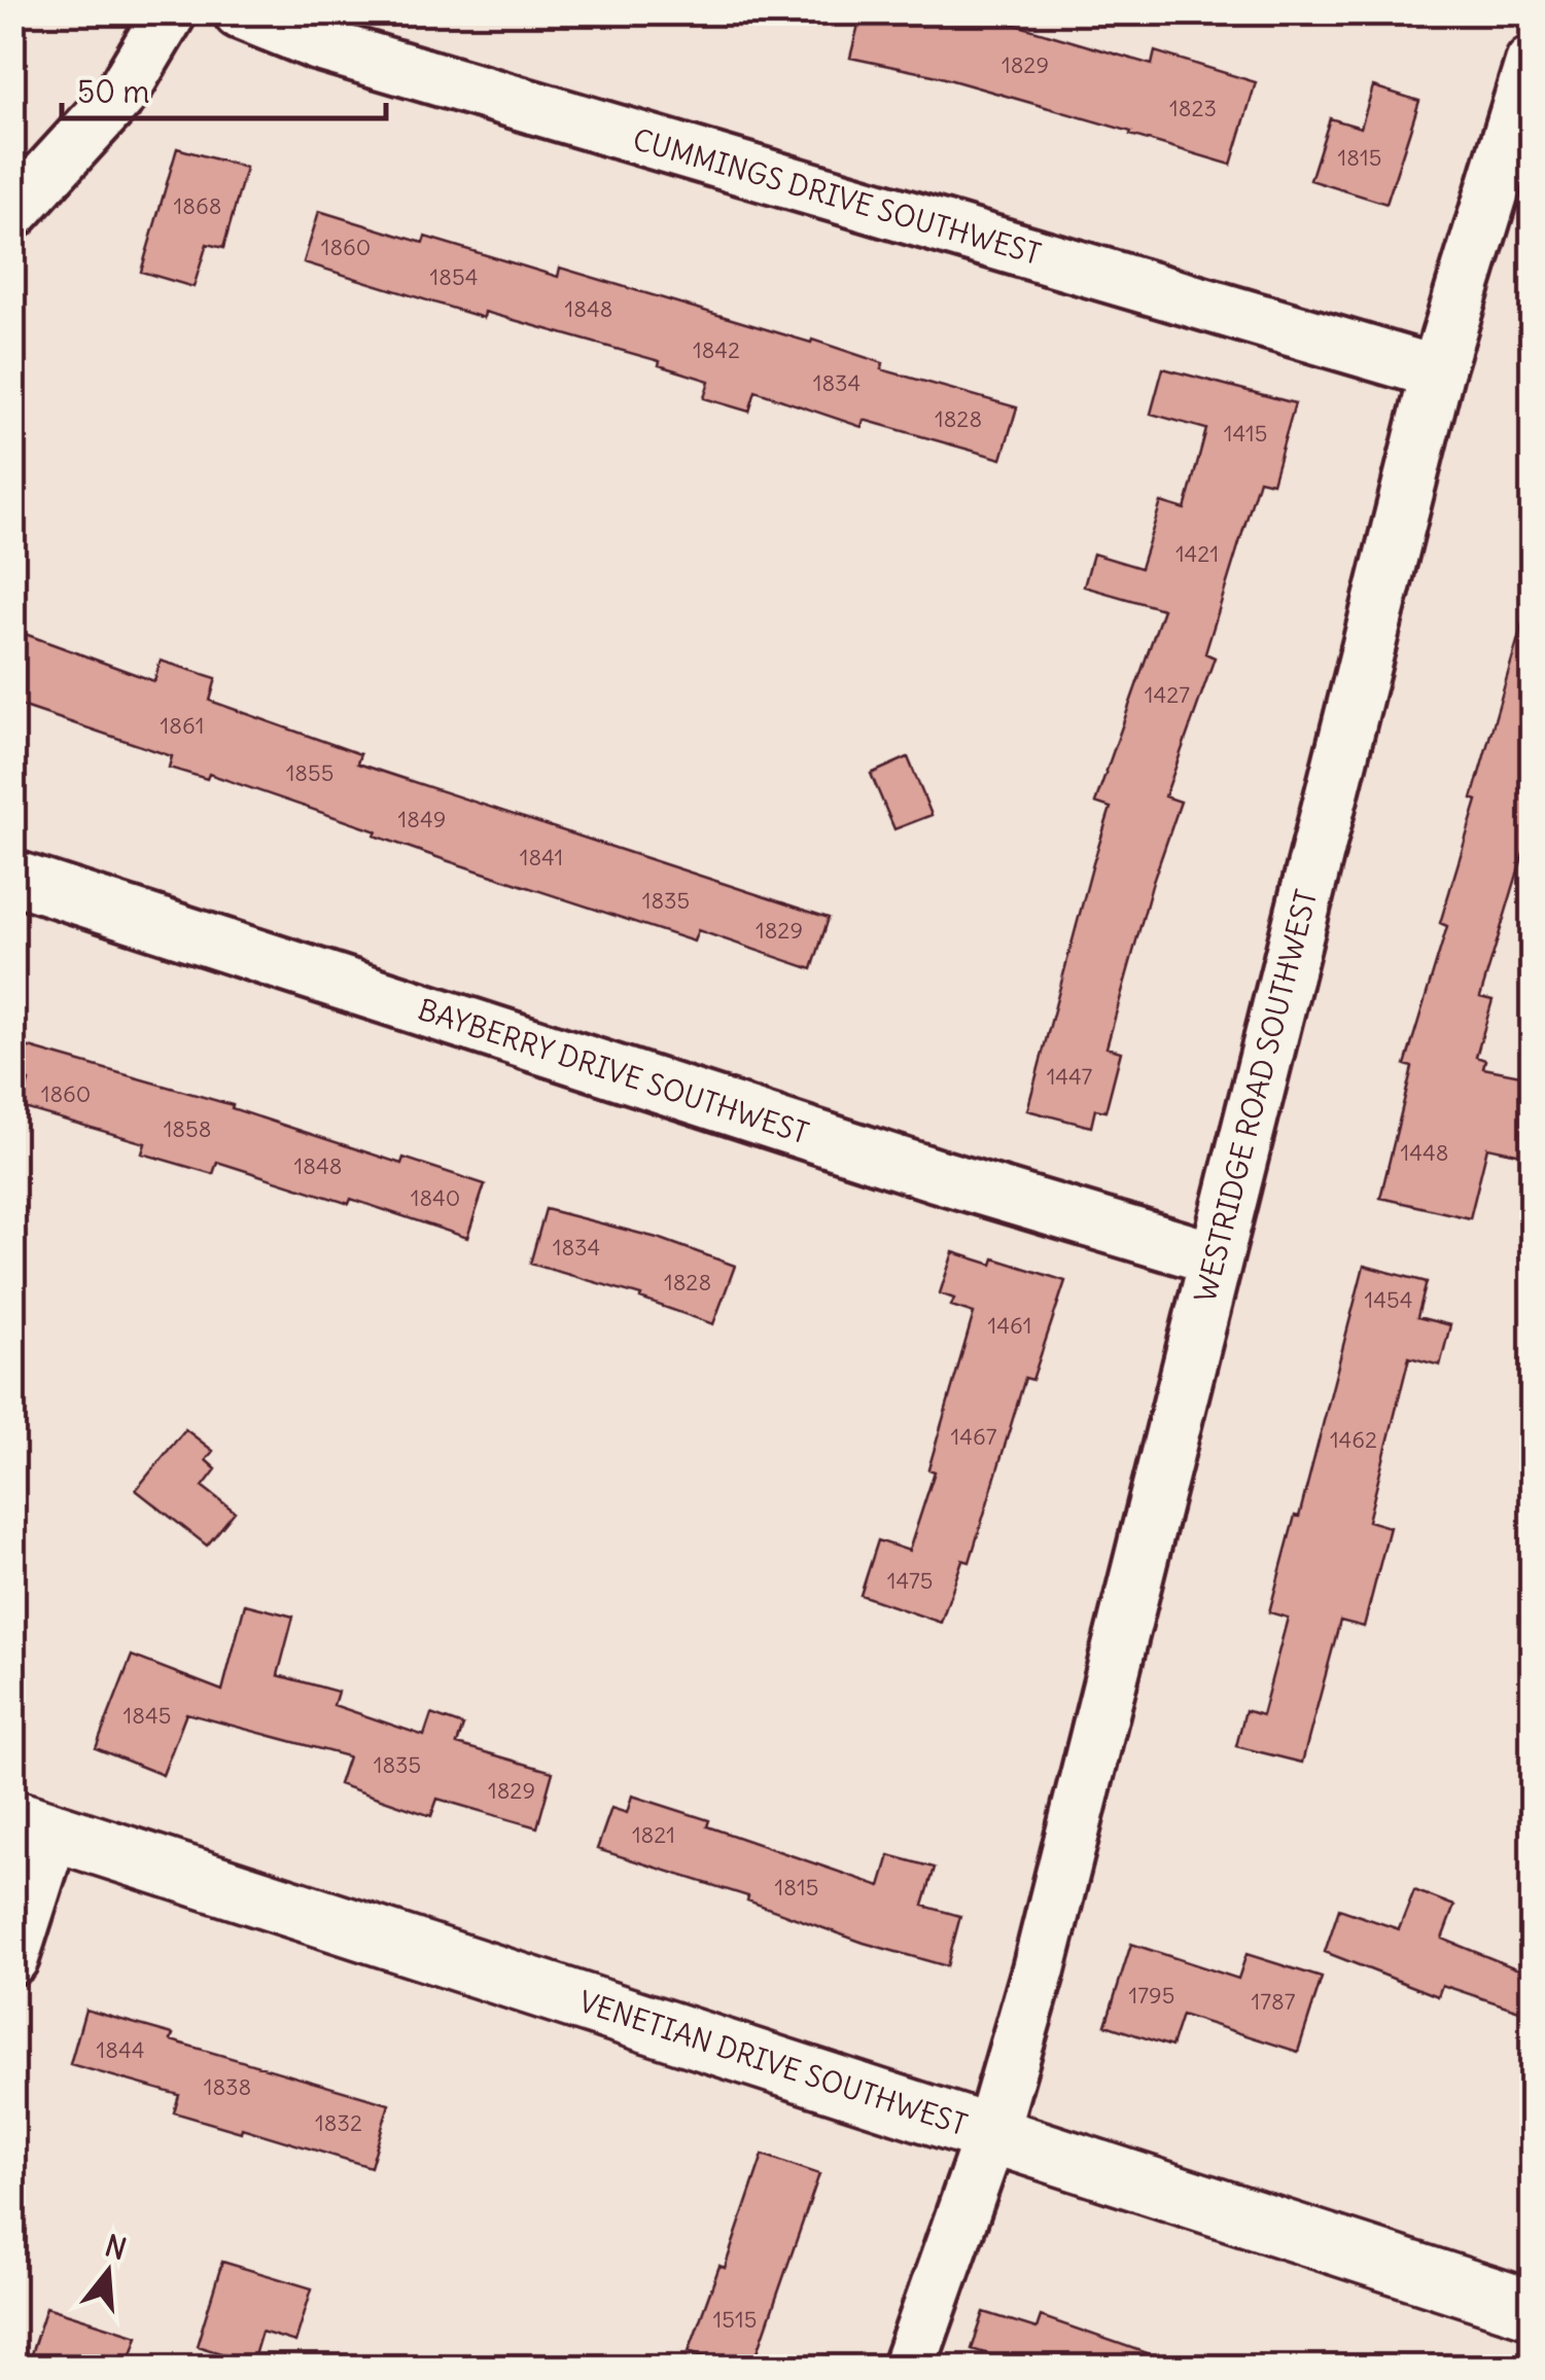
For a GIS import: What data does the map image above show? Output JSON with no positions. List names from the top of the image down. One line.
{"streets":{"street":["CUMMINGS DRIVE SOUTHWEST","BAYBERRY DRIVE SOUTHWEST","WESTRIDGE ROAD SOUTHWEST","VENETIAN DRIVE SOUTHWEST"]},"crossings":[["CUMMINGS DRIVE SOUTHWEST","WESTRIDGE ROAD SOUTHWEST"],["BAYBERRY DRIVE SOUTHWEST","WESTRIDGE ROAD SOUTHWEST"],["WESTRIDGE ROAD SOUTHWEST","VENETIAN DRIVE SOUTHWEST"]],"house_numbers":["1829","1823","1815","1868","1860","1854","1848","1842","1834","1828","1415","1421","1427","1861","1855","1849","1841","1835","1829","1447","1860","1858","1448","1848","1840","1834","1828","1454","1461","1467","1462","1475","1845","1835","1829","1821","1815","1795","1787","1844","1838","1832","1515"],"scale_bar":"50 m","north":"top"}
